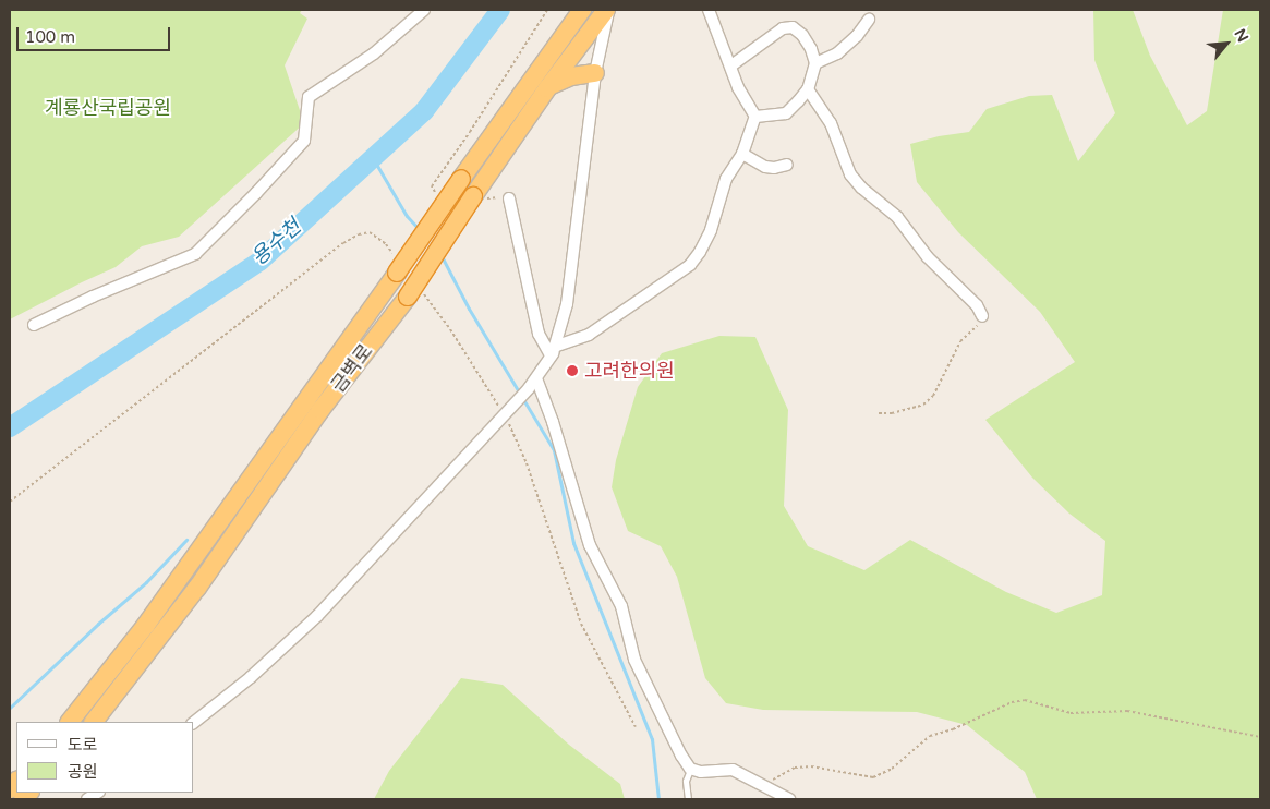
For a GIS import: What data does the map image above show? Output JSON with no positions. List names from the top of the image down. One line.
{"streets":{"highway":["금벽로"]},"water":["용수천"],"parks":["계룡산국립공원"],"places":["고려한의원"],"legend":["도로","공원"],"scale_bar":"100 m","north":"top right"}
